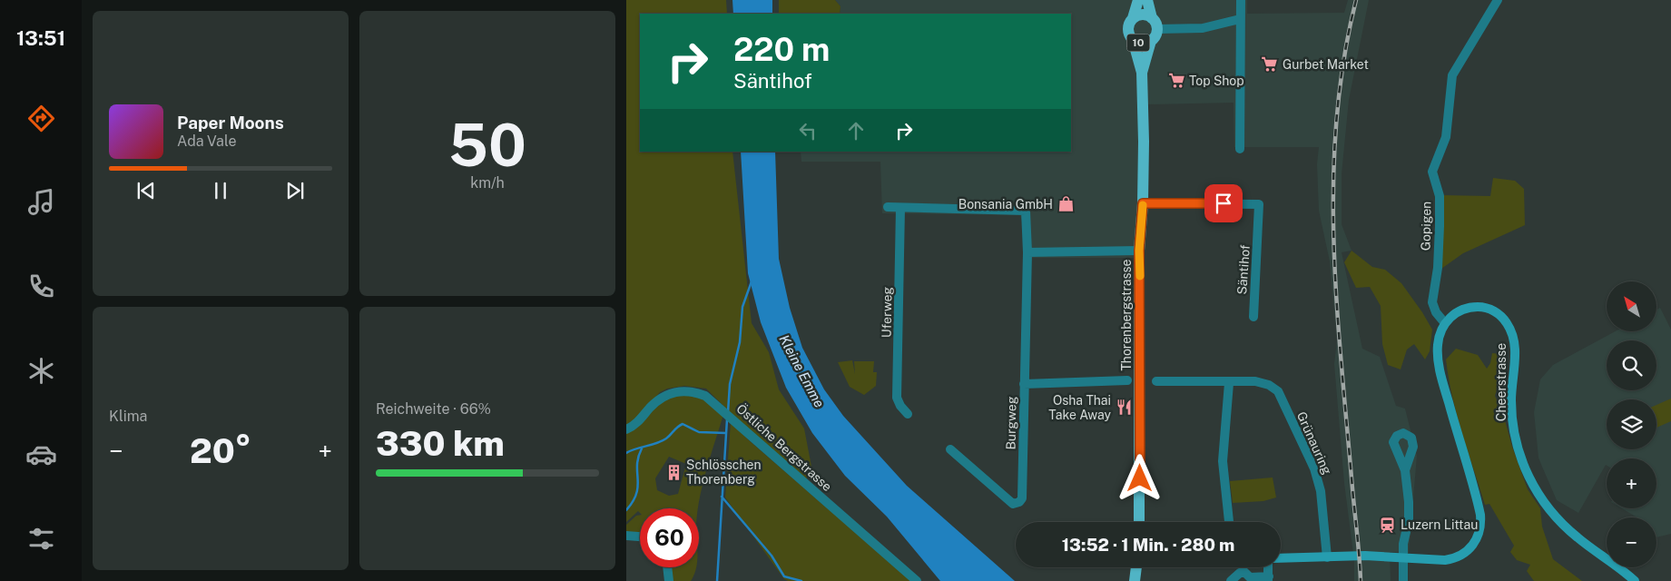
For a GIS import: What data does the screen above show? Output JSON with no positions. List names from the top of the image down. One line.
{"streets":{"main road":["10","Thorenbergstrasse"],"street":["Gopigen","Säntihof","Uferweg","Cheerstrasse","Burgweg","Grünauring","Östliche Bergstrasse"]},"crossings":[["10","Thorenbergstrasse"],["Gopigen","Cheerstrasse"],["Säntihof","Thorenbergstrasse"],["Uferweg","Burgweg"]],"water":["Kleine Emme"],"places":{"supermarket":["Gurbet Market","Top Shop"],"shop":["Bonsania GmbH"],"restaurant":["Osha Thai Take Away"],"building":["Schlösschen Thorenberg"],"station":["Luzern Littau"]},"north":"top left","page":{"tabs":"13:51","tile":[["50","km/h"],"Klima",["Reichweite · 66%","330 km"]],"turn":["220 m","Säntihof"],"song":["Paper Moons","Ada Vale"],"map_buttons":["+","−"],"heat":["−","20°","+"],"limit":"60","trip":"13:52 · 1 Min. · 280 m"}}
